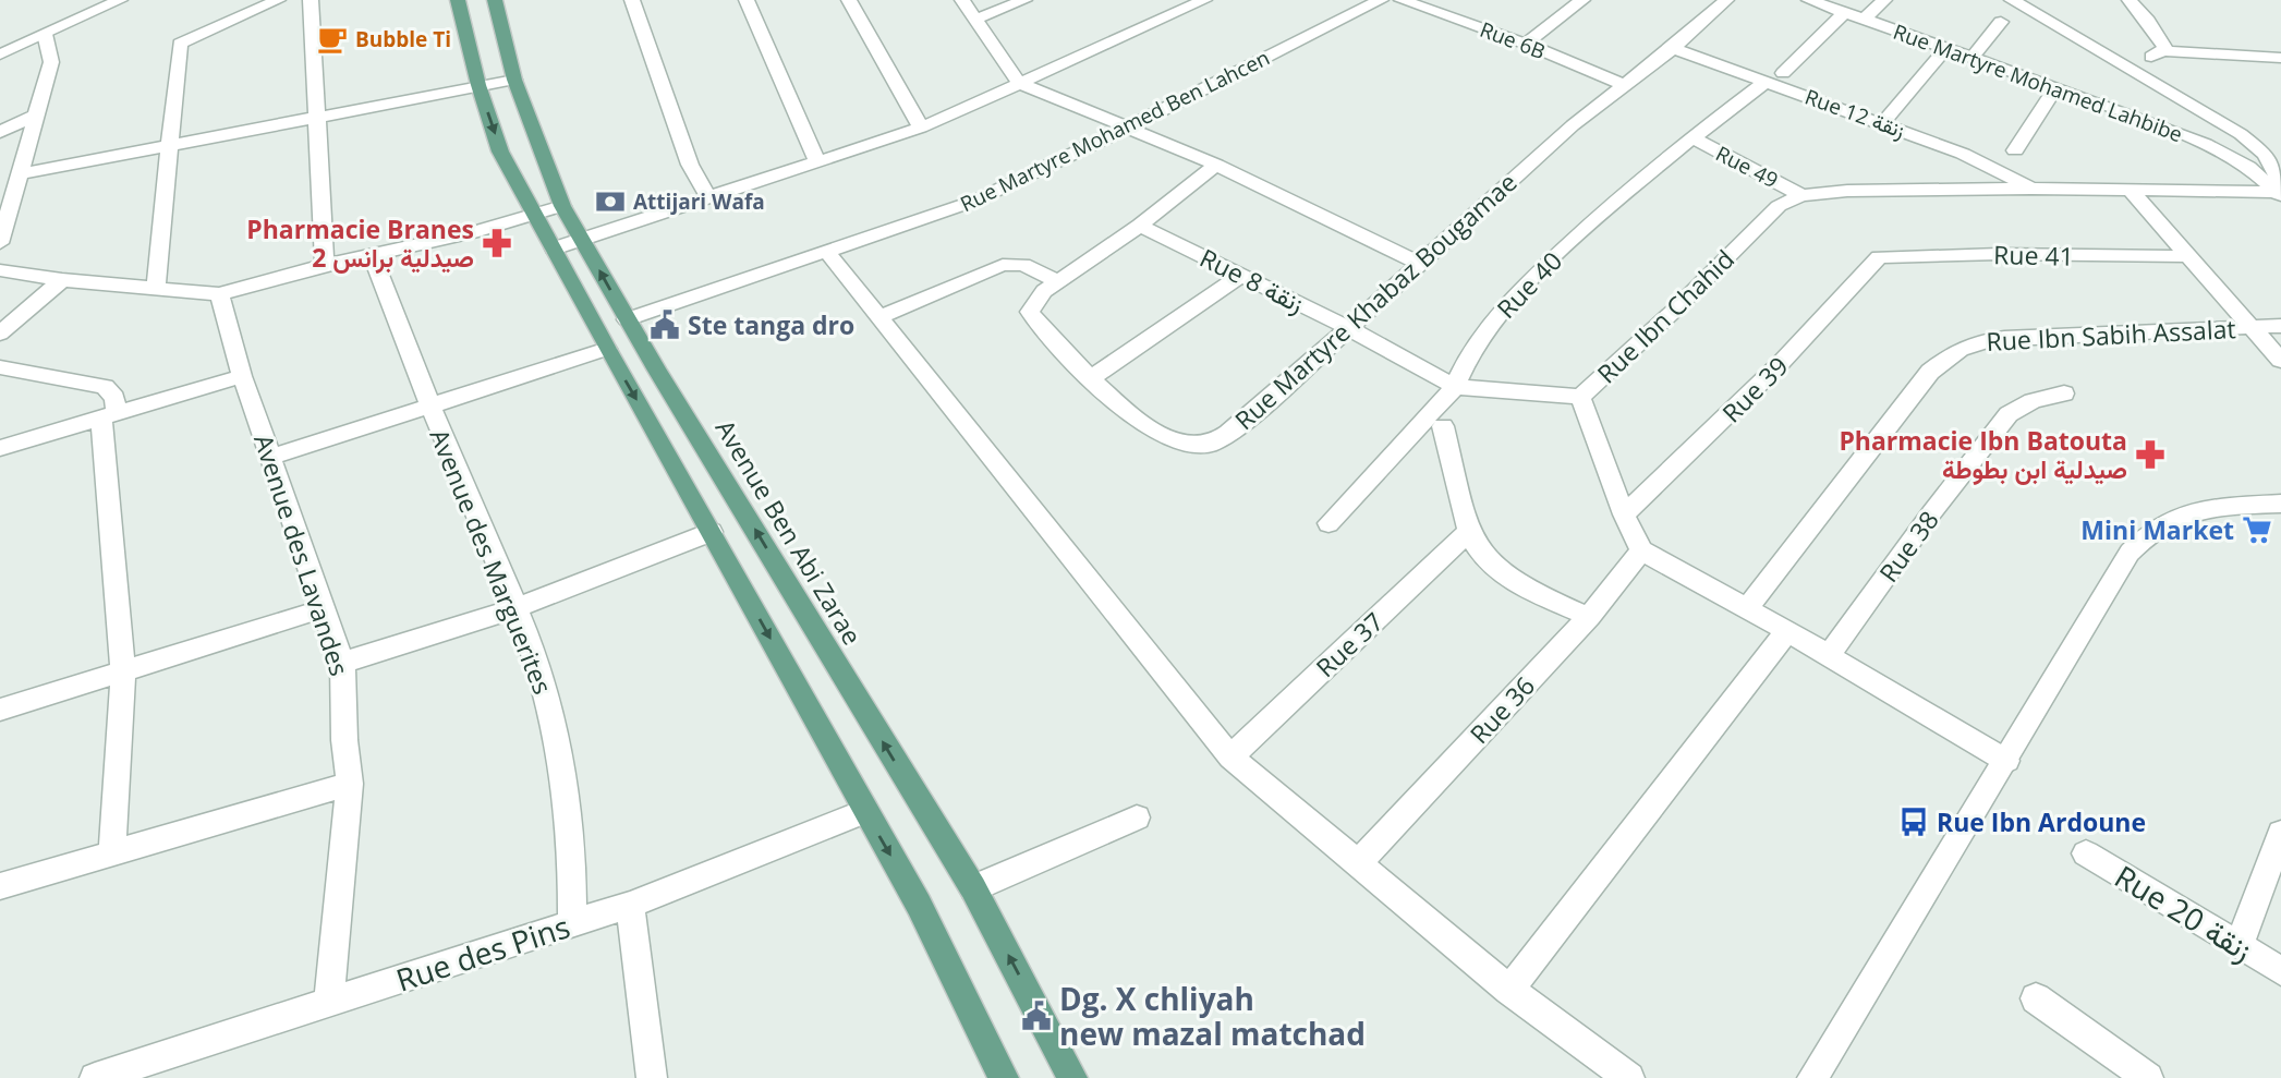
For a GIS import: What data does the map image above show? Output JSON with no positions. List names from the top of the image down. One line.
{"streets":{"main road":["Avenue Ben Abi Zarae"],"street":["Rue 6B","Rue Martyre Mohamed Lahbibe","Rue 12 زنقة","Rue Martyre Mohamed Ben Lahcen","Rue 49","Rue 41","Rue 8 زنقة","Rue 40","Rue Martyre Khabaz Bougamae","Rue Ibn Chahid","Rue Ibn Sabih Assalat","Rue 39","Rue 38","Avenue des Lavandes","Avenue des Marguerites","Rue 37","Rue 36","Rue 20 زنقة","Rue des Pins"]},"crossings":[["Rue 6B","Rue Martyre Khabaz Bougamae"],["Rue Martyre Mohamed Lahbibe","Rue 40"],["Rue 12 زنقة","Rue 40"],["Rue 12 زنقة","Rue Martyre Khabaz Bougamae"],["Rue Martyre Mohamed Ben Lahcen","Avenue Ben Abi Zarae"],["Rue 49","Rue 40"],["Rue 49","Rue Ibn Chahid"],["Rue 41","Rue 39"],["Rue 8 زنقة","Rue 40"],["Rue 8 زنقة","Rue Martyre Khabaz Bougamae"],["Rue 8 زنقة","Rue Ibn Chahid"],["Rue Ibn Chahid","Rue 39"],["Rue Ibn Chahid","Rue 36"],["Avenue des Lavandes","Rue des Pins"],["Avenue des Marguerites","Rue des Pins"]],"places":{"cafe":["Bubble Ti"],"bank":["Attijari Wafa"],"pharmacy":["Pharmacie Branes 2 صيدلية برانس","Pharmacie Ibn Batouta صيدلية ابن بطوطة"],"public building":["Ste tanga dro","Dg. X chliyah new mazal matchad"],"supermarket":["Mini Market"],"bus stop":["Rue Ibn Ardoune"]}}
